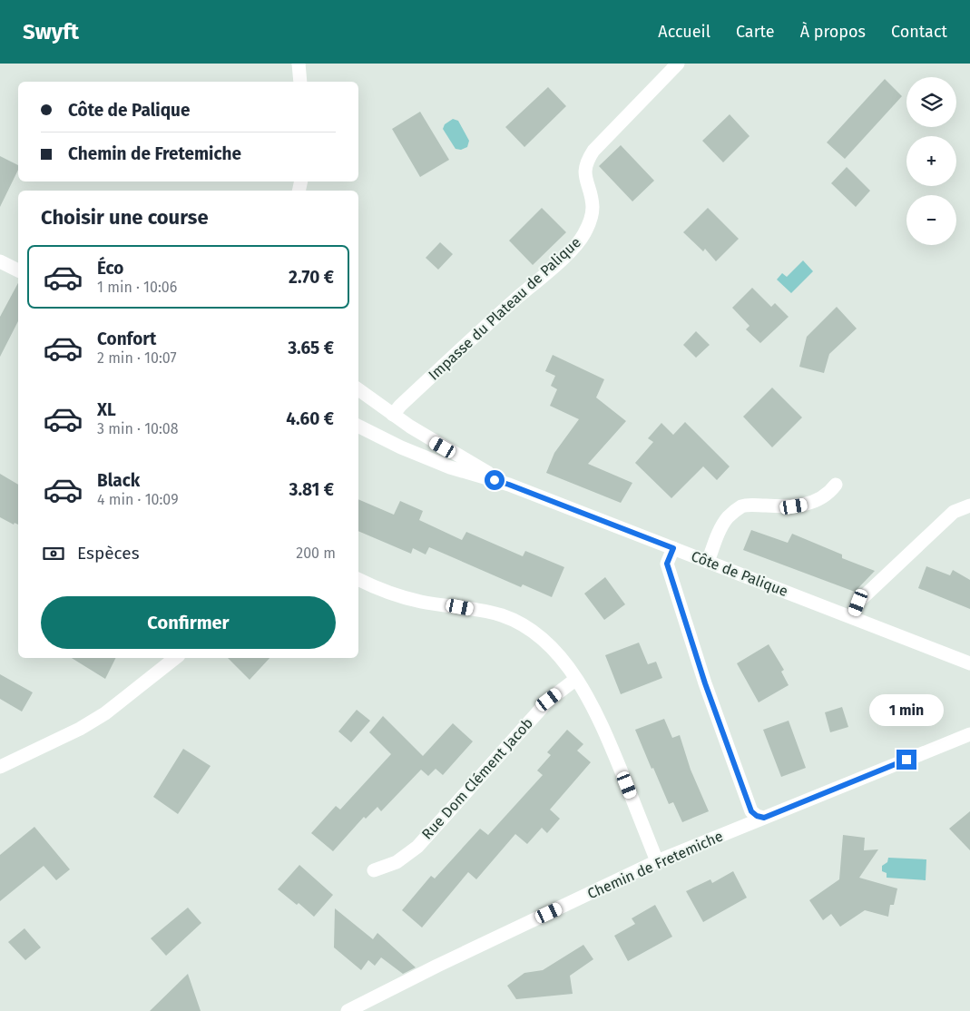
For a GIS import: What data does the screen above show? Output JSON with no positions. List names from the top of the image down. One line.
{"streets":{"street":["Impasse du Plateau de Palique","Côte de Palique","Rue Dom Clément Jacob","Chemin de Fretemiche"]},"page":{"header":"Swyft","nav":["Accueil","Carte","À propos","Contact"],"map_buttons":["+","−"],"banner":["Côte de Palique","Chemin de Fretemiche"],"heading":"Choisir une course","list":[{"name":"Éco","note":"1 min · 10:06","value":"2.70 €"},{"name":"Confort","note":"2 min · 10:07","value":"3.65 €"},{"name":"XL","note":"3 min · 10:08","value":"4.60 €"},{"name":"Black","note":"4 min · 10:09","value":"3.81 €"}],"pay":["Espèces","200 m"],"buttons":"Confirmer","bubble":"1 min"}}
